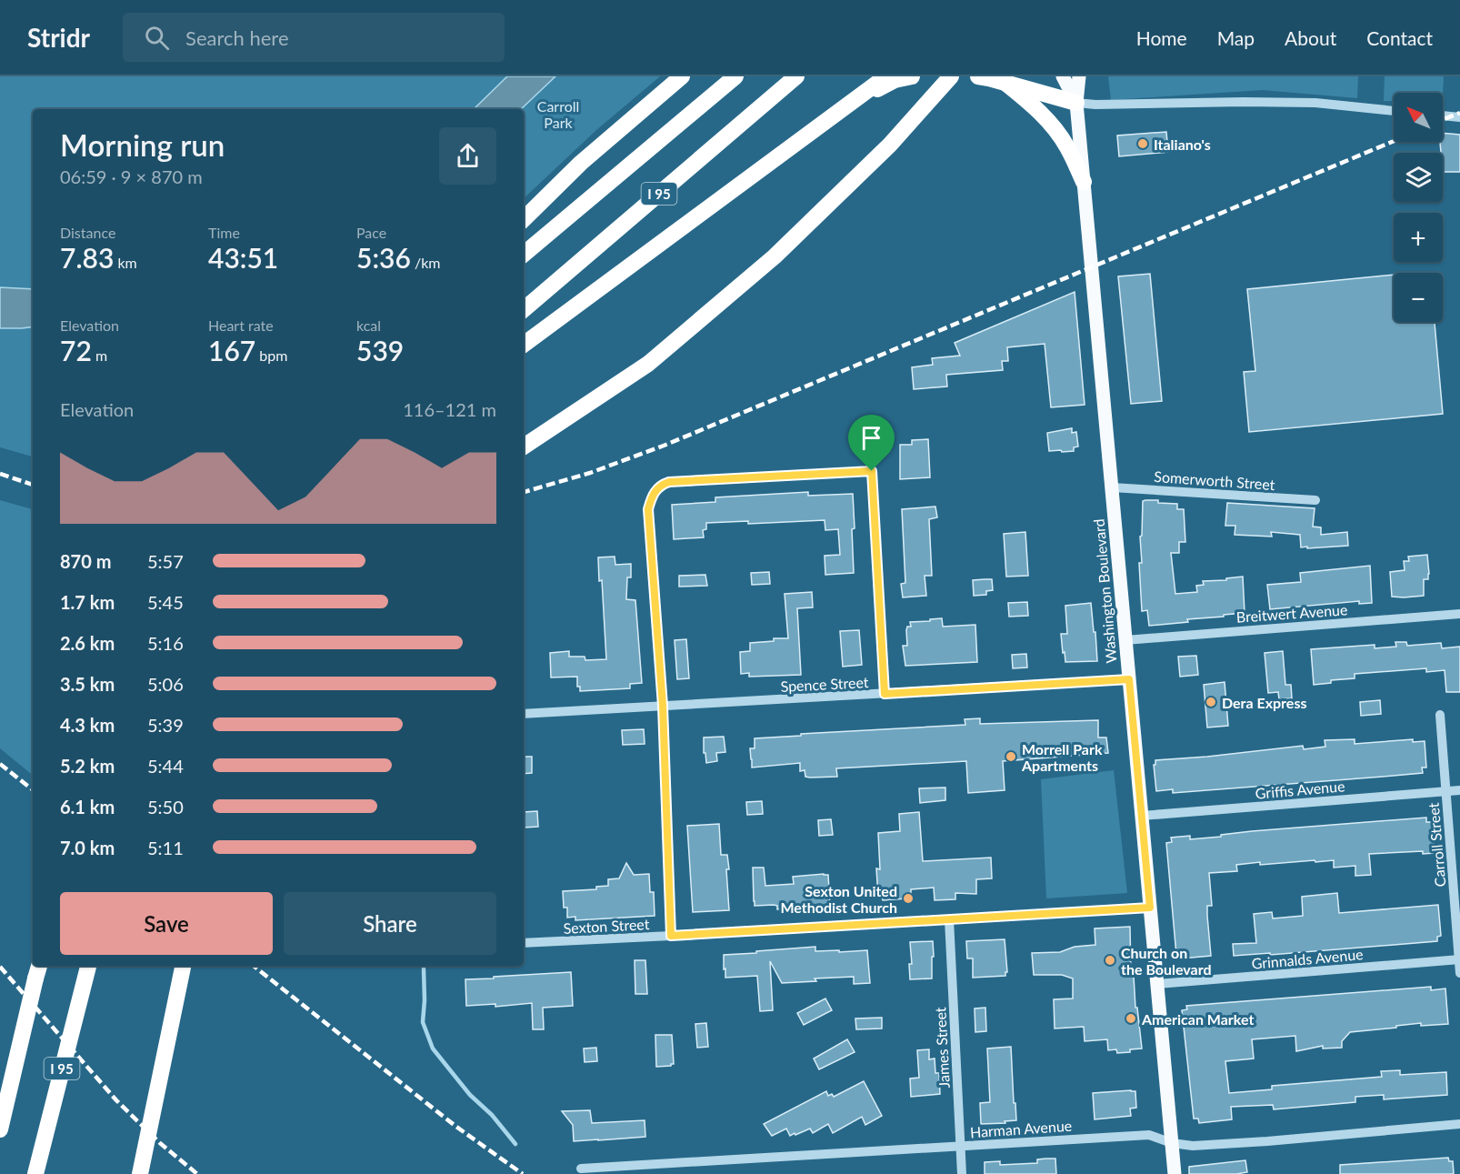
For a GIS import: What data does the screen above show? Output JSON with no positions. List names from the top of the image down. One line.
{"streets":{"highway":["I 95"],"main road":["Washington Boulevard"],"street":["Somerworth Street","Breitwert Avenue","Spence Street","Griffis Avenue","Carroll Street","Sexton Street","Grinnalds Avenue","James Street","Harman Avenue"]},"crossings":[["Somerworth Street","Washington Boulevard"],["Washington Boulevard","Breitwert Avenue"],["Washington Boulevard","Spence Street"],["Washington Boulevard","Griffis Avenue"],["Washington Boulevard","Sexton Street"],["Washington Boulevard","Grinnalds Avenue"],["Washington Boulevard","Harman Avenue"],["Griffis Avenue","Carroll Street"],["Carroll Street","Grinnalds Avenue"],["Sexton Street","James Street"],["James Street","Harman Avenue"]],"parks":["Carroll Park"],"places":["Italiano's","Dera Express","Morrell Park Apartments","Sexton United Methodist Church","Church on the Boulevard","American Market"],"north":"top left","page":{"header":"Stridr","search":"Search here","nav":["Home","Map","About","Contact"],"map_buttons":["+","−"],"heading":["Morning run","06:59 · 9 × 870 m"],"stats":[["Distance","7.83 km"],["Time","43:51"],["Pace","5:36 /km"],["Elevation","72 m"],["Heart rate","167 bpm"],["kcal","539"]],"chart":["Elevation","116–121 m"],"list":[{"name":"870 m","note":"5:57"},{"name":"1.7 km","note":"5:45"},{"name":"2.6 km","note":"5:16"},{"name":"3.5 km","note":"5:06"},{"name":"4.3 km","note":"5:39"},{"name":"5.2 km","note":"5:44"},{"name":"6.1 km","note":"5:50"},{"name":"7.0 km","note":"5:11"}],"buttons":["Save","Share"]}}
